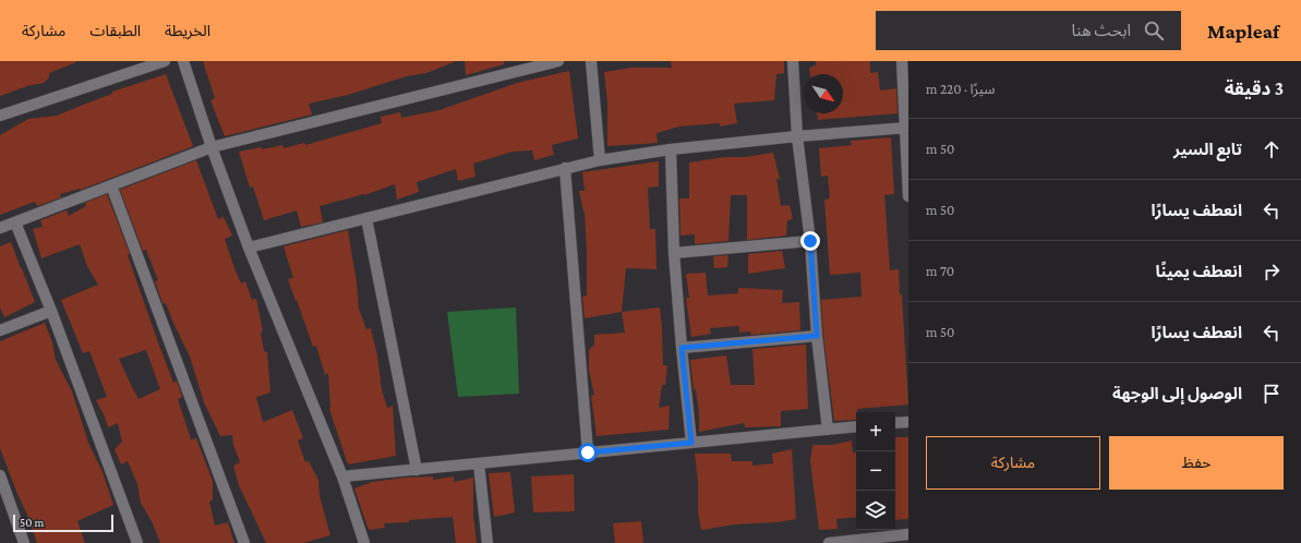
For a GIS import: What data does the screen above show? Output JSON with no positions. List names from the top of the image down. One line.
{"scale_bar":"50 m","north":"bottom right","page":{"header":"Mapleaf","search":"ابحث هنا","nav":["الخريطة","الطبقات","مشاركة"],"heading":["3 دقيقة","سيرًا · 220 m"],"list":[["تابع السير","50 m"],["انعطف يسارًا","50 m"],["انعطف يمينًا","70 m"],["انعطف يسارًا","50 m"],"الوصول إلى الوجهة"],"map_buttons":["+","−"],"buttons":["حفظ","مشاركة"],"scale":"50 m"}}
